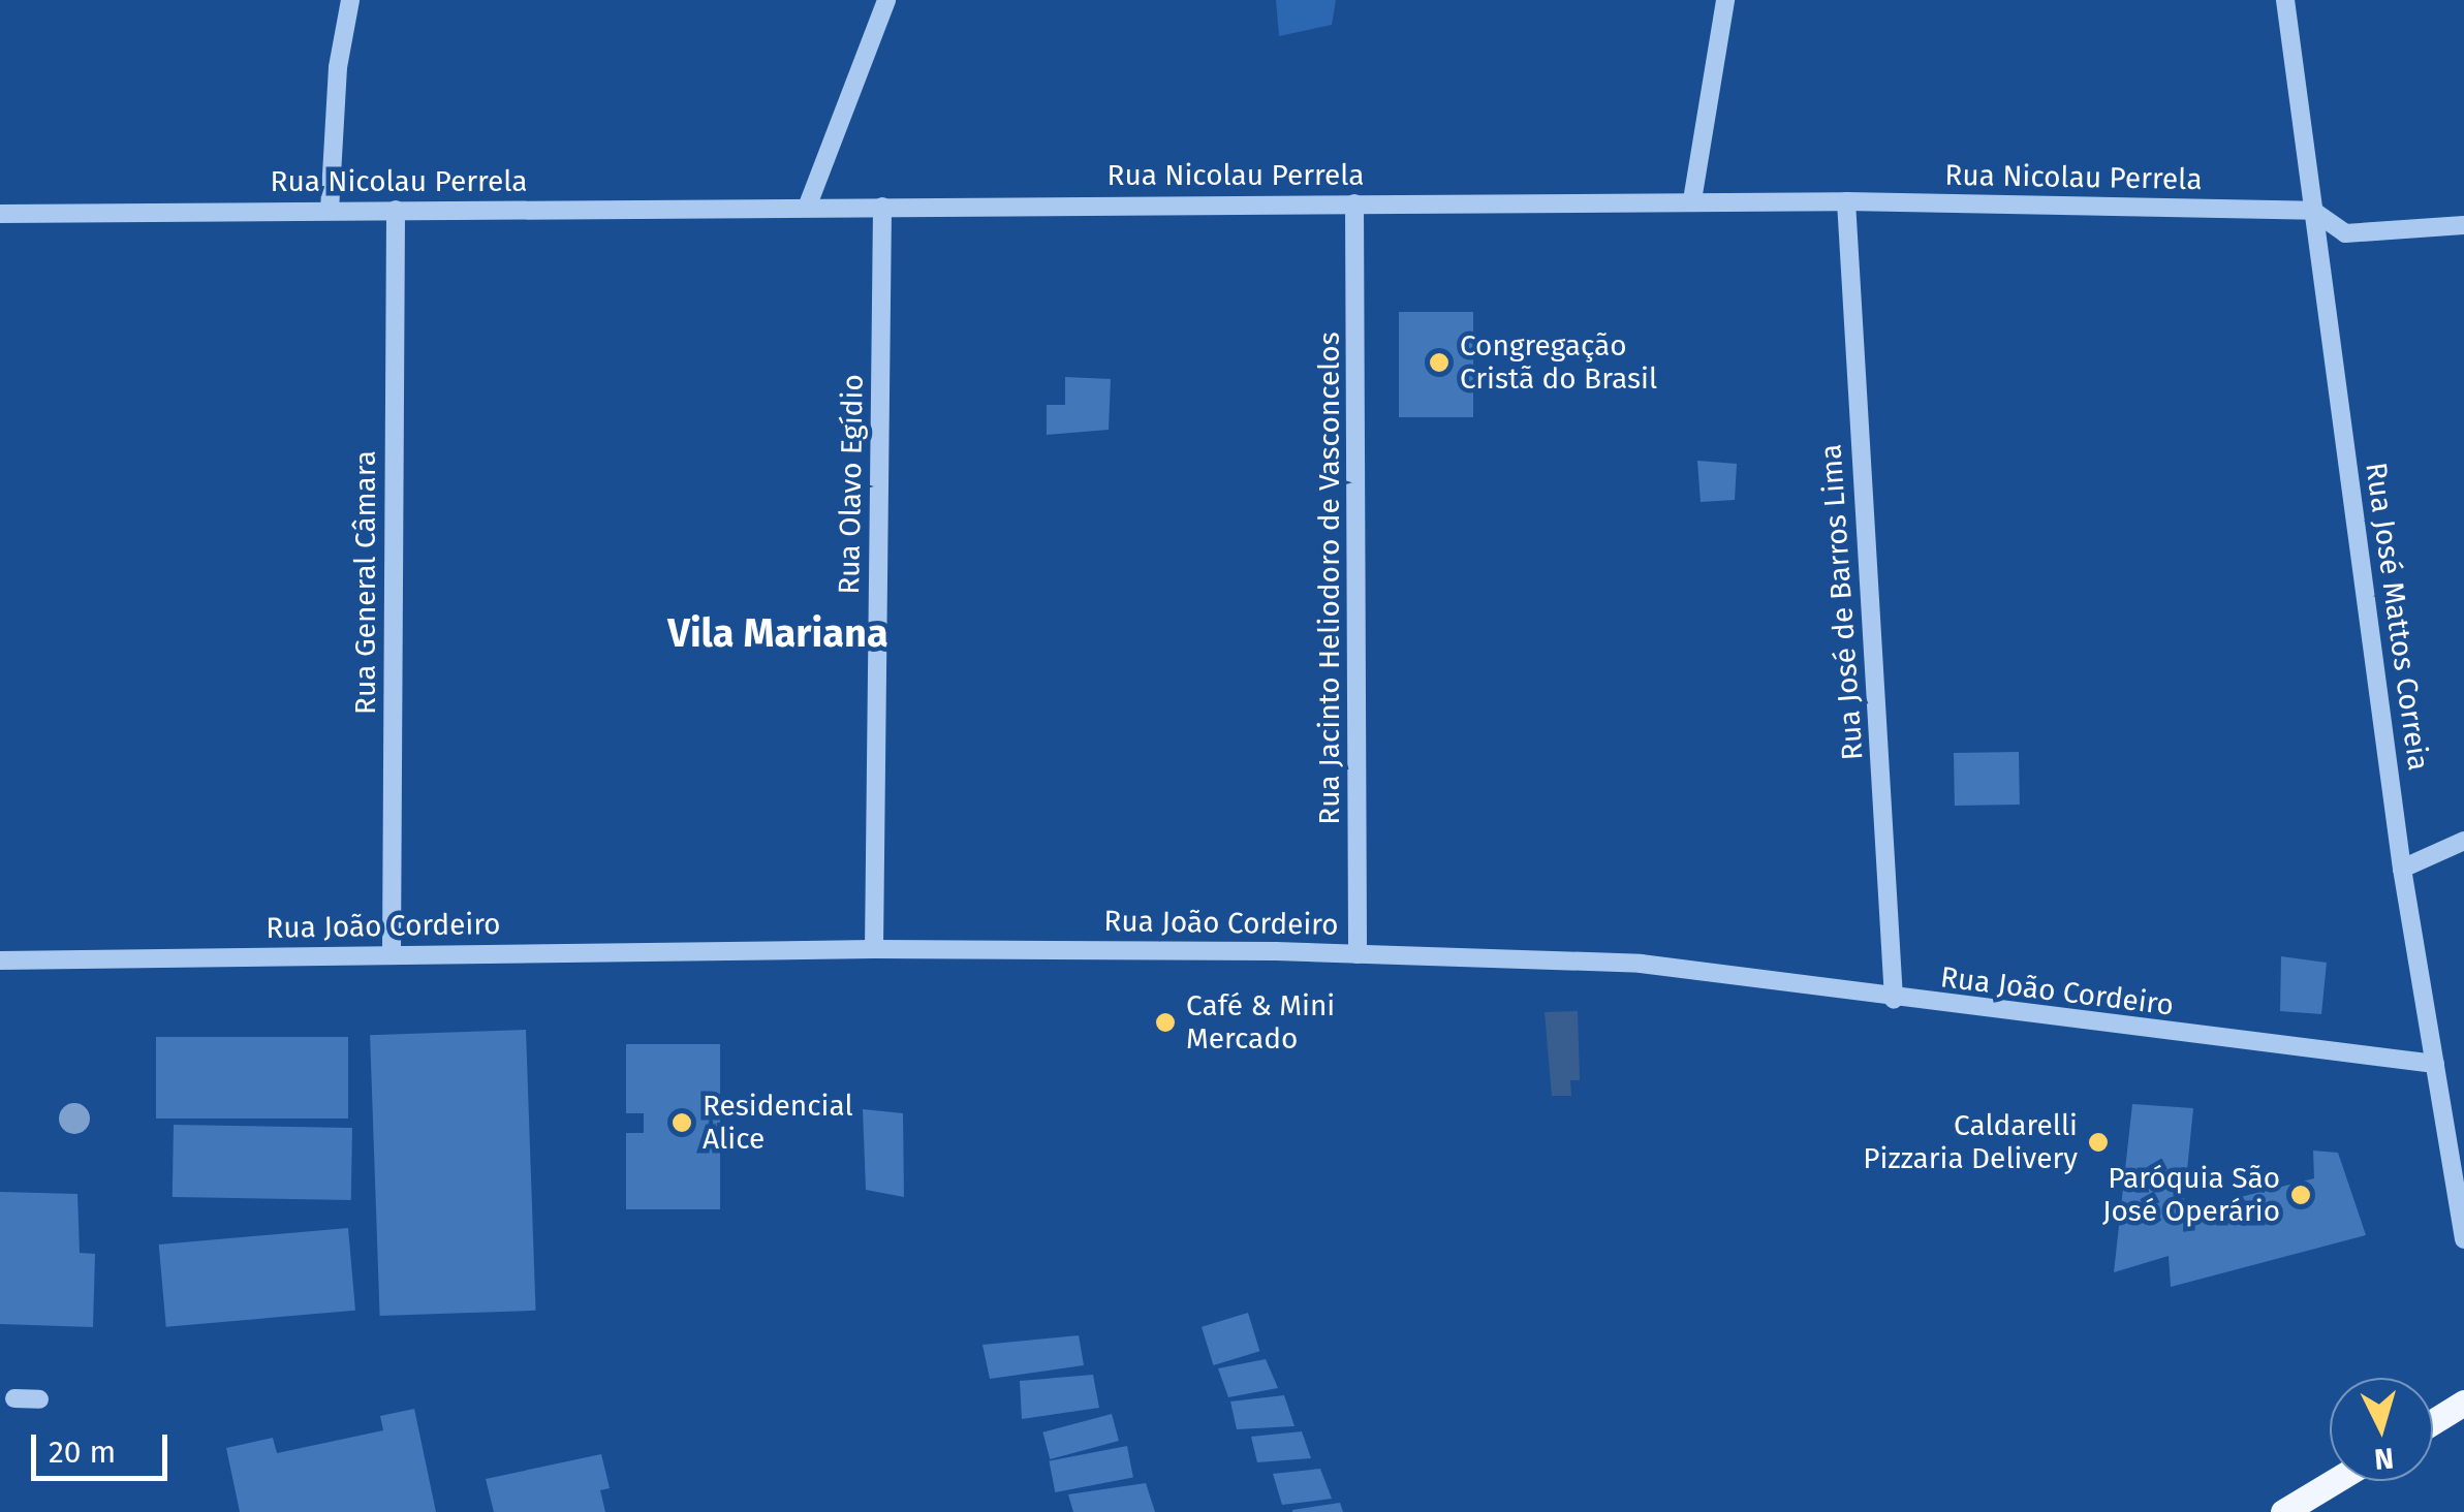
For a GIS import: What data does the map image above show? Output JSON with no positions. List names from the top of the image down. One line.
{"streets":{"street":["Rua Nicolau Perrela","Rua Olavo Egídio","Rua Jacinto Heliodoro de Vasconcelos","Rua General Câmara","Rua José de Barros Lima","Rua José Mattos Correia","Rua João Cordeiro"]},"crossings":[["Rua Nicolau Perrela","Rua Olavo Egídio"],["Rua Nicolau Perrela","Rua Jacinto Heliodoro de Vasconcelos"],["Rua Nicolau Perrela","Rua General Câmara"],["Rua Nicolau Perrela","Rua José de Barros Lima"],["Rua Nicolau Perrela","Rua José Mattos Correia"],["Rua Olavo Egídio","Rua João Cordeiro"],["Rua Jacinto Heliodoro de Vasconcelos","Rua João Cordeiro"],["Rua General Câmara","Rua João Cordeiro"],["Rua José de Barros Lima","Rua João Cordeiro"],["Rua José Mattos Correia","Rua João Cordeiro"]],"districts":["Vila Mariana"],"places":["Congregação Cristã do Brasil","Café & Mini Mercado","Residencial Alice","Caldarelli Pizzaria Delivery","Paróquia São José Operário"],"scale_bar":"20 m","north":"bottom"}
